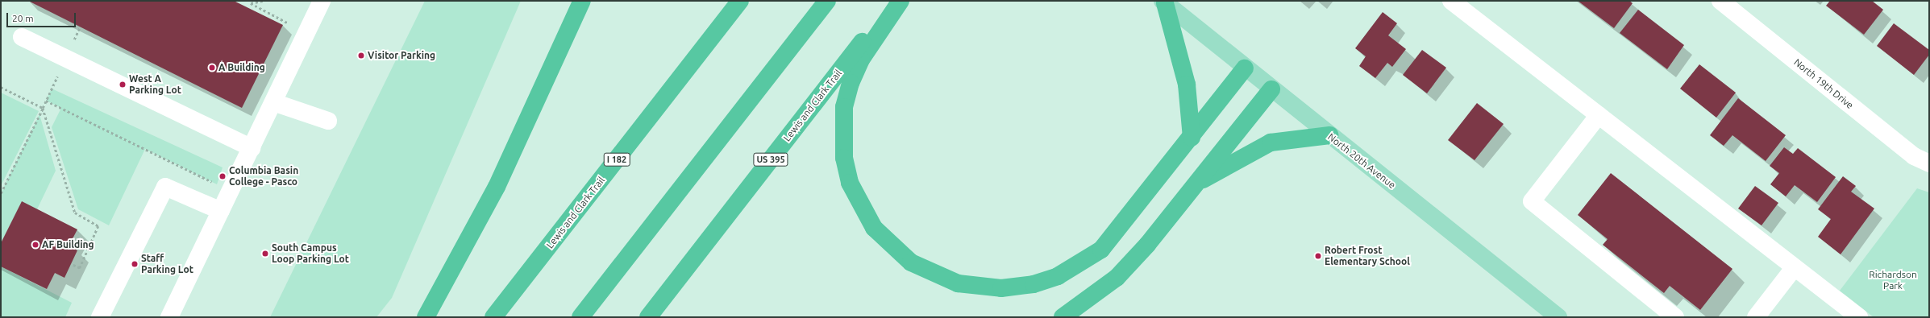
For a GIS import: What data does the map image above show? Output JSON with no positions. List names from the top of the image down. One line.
{"streets":{"highway":["Lewis and Clark Trail","I 182","US 395"],"main road":["North 20th Avenue"],"street":["North 19th Drive"]},"parks":["Richardson Park"],"places":["Visitor Parking","A Building","West A Parking Lot","Columbia Basin College - Pasco","AF Building","South Campus Loop Parking Lot","Robert Frost Elementary School","Staff Parking Lot"],"scale_bar":"20 m"}
